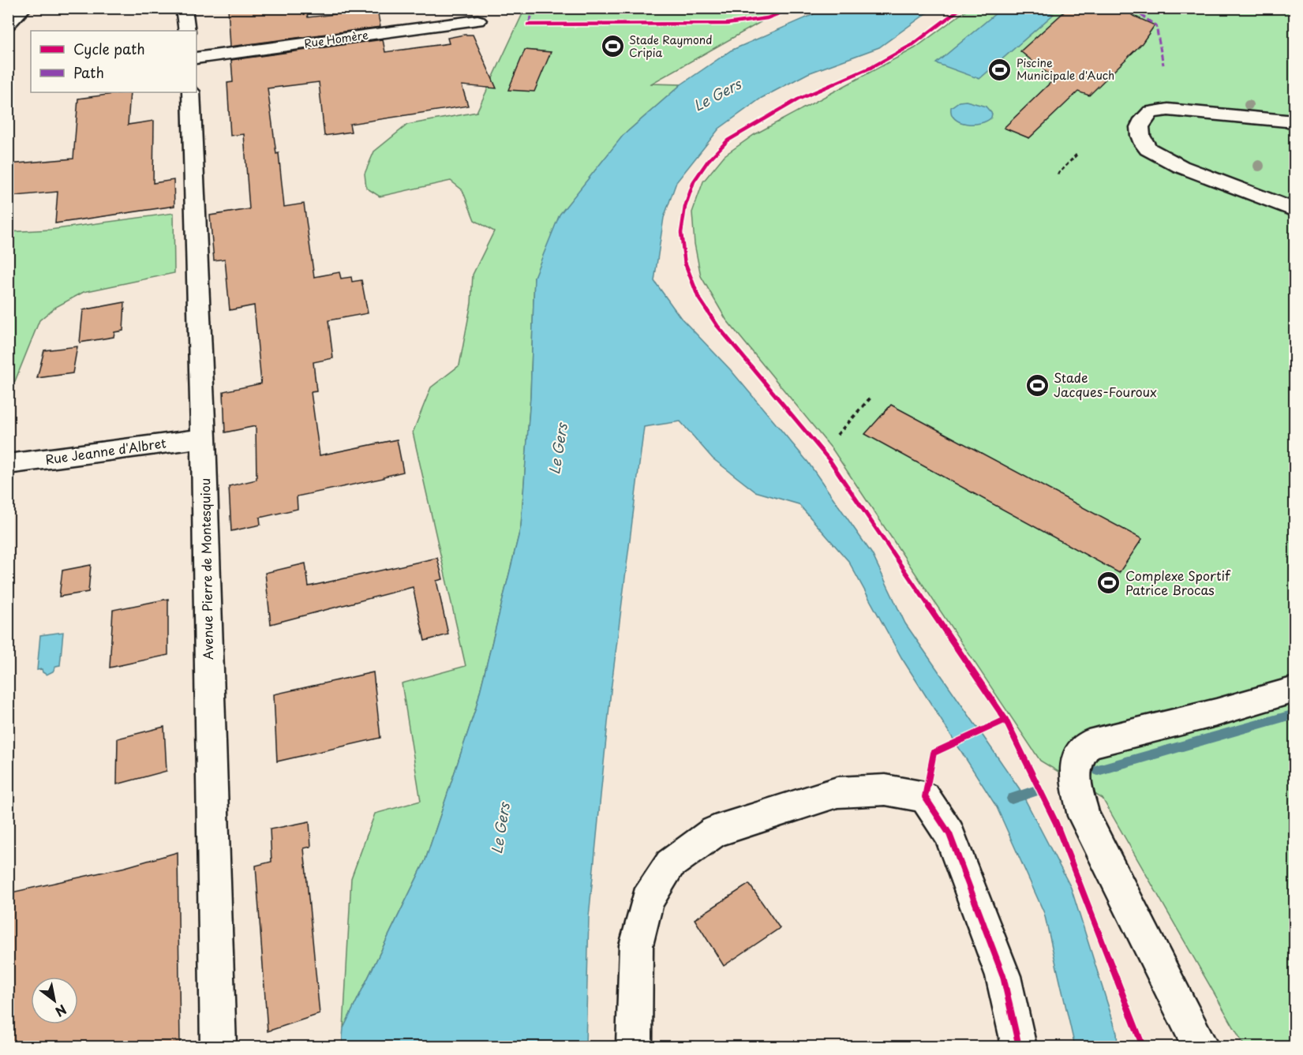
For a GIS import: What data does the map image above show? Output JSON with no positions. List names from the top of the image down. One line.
{"streets":{"street":["Rue Homère","Rue Jeanne d'Albret","Avenue Pierre de Montesquiou"]},"crossings":[["Rue Jeanne d'Albret","Avenue Pierre de Montesquiou"]],"water":["Le Gers"],"places":{"sports":["Stade Raymond Cripia","Piscine Municipale d'Auch","Stade Jacques-Fouroux","Complexe Sportif Patrice Brocas"]},"legend":["Cycle path","Path"],"north":"bottom right"}
